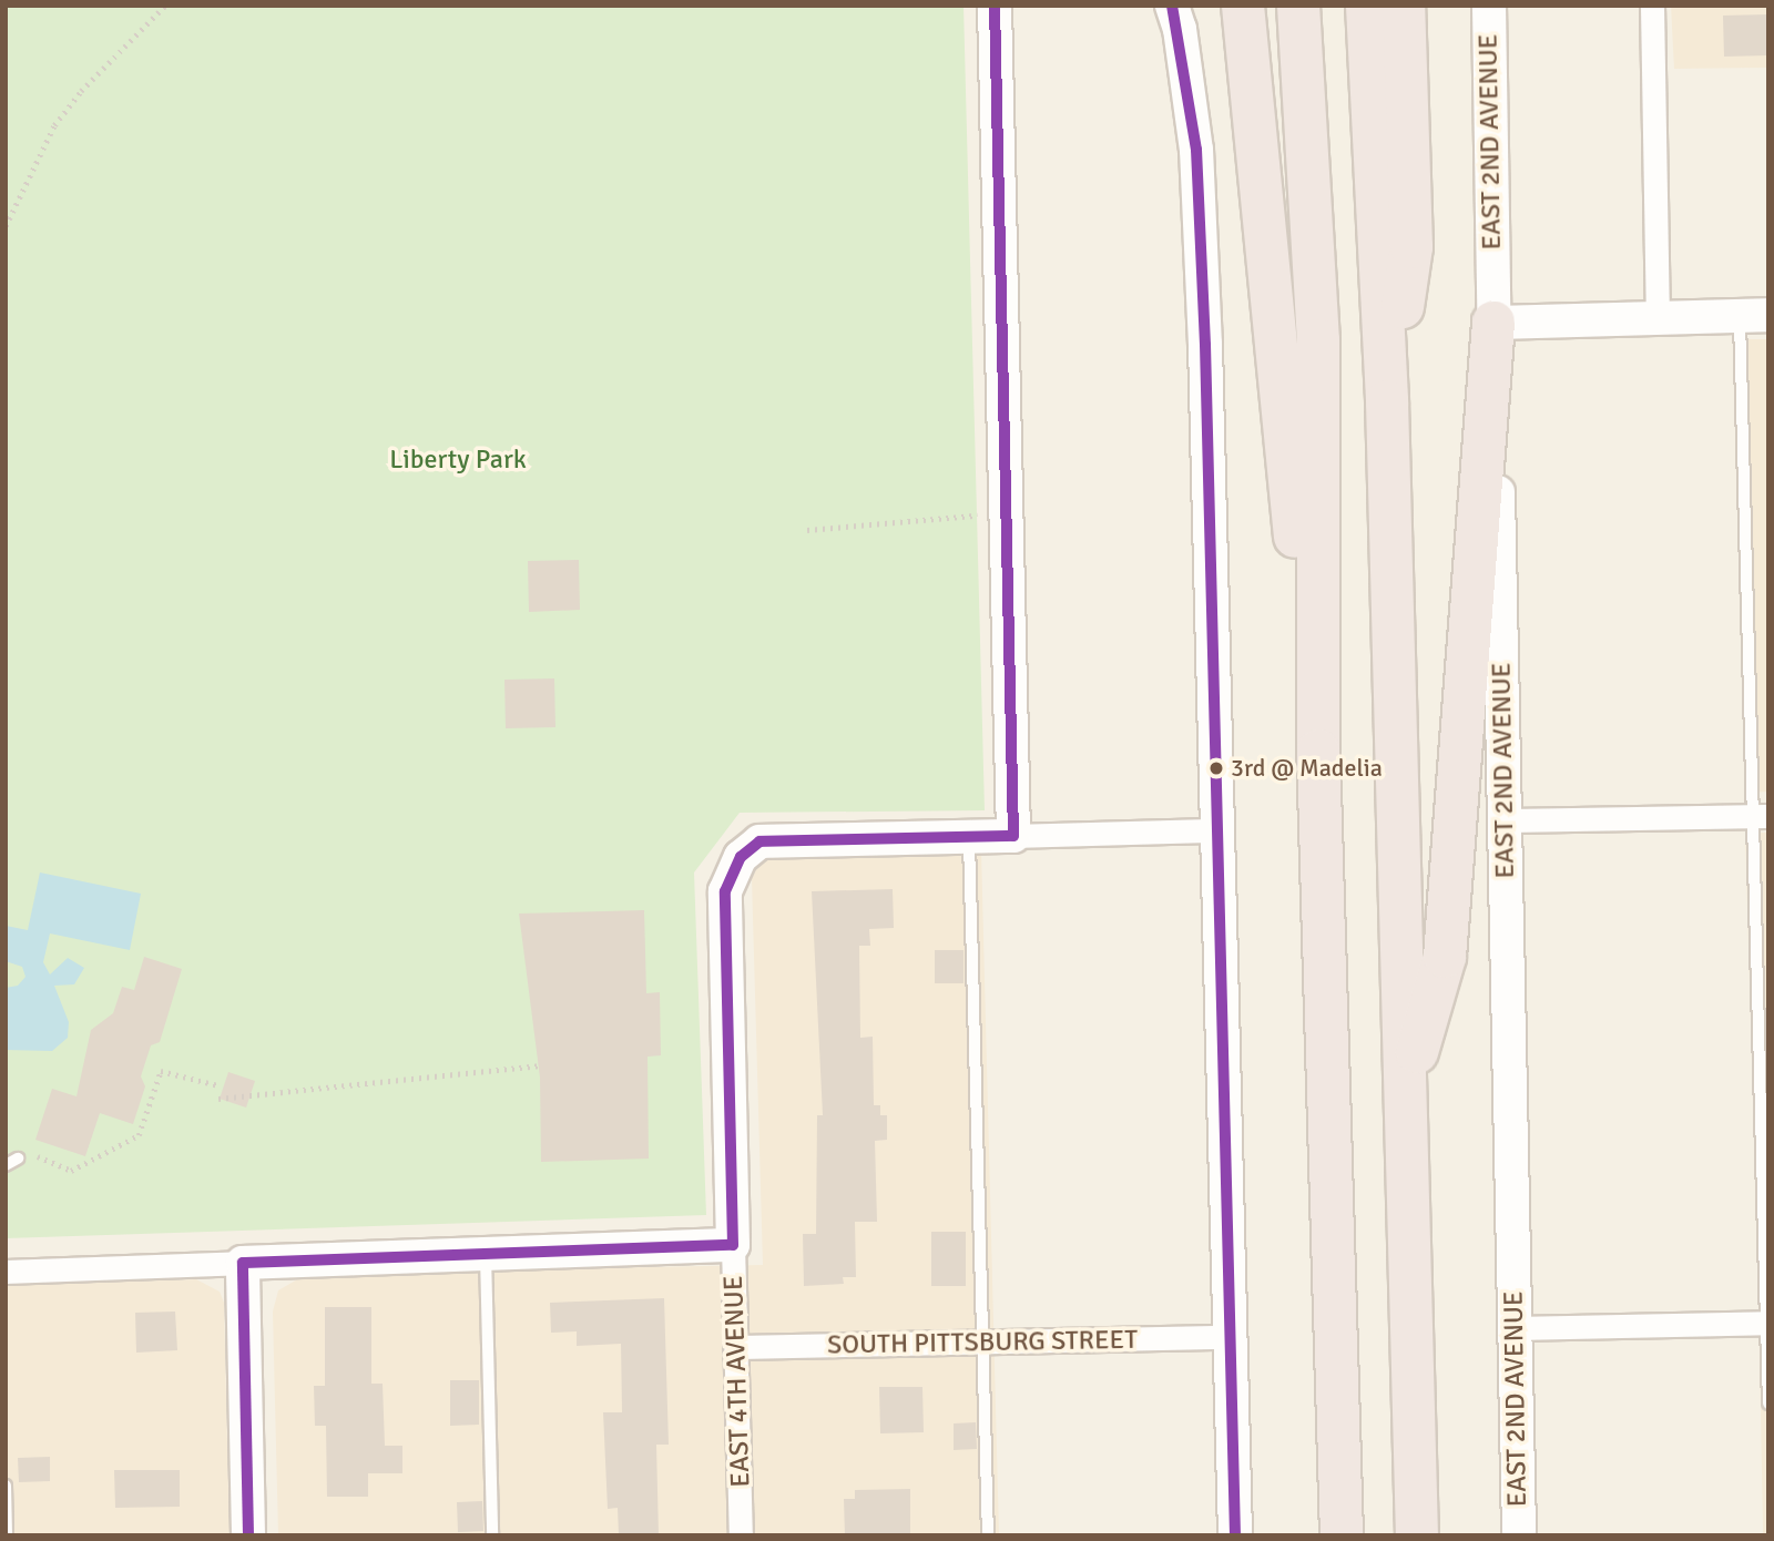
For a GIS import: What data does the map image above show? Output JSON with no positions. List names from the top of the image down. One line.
{"streets":{"street":["EAST 2ND AVENUE","SOUTH PITTSBURG STREET","EAST 4TH AVENUE"]},"crossings":[["SOUTH PITTSBURG STREET","EAST 4TH AVENUE"]],"parks":["Liberty Park"],"places":["3rd @ Madelia"]}
